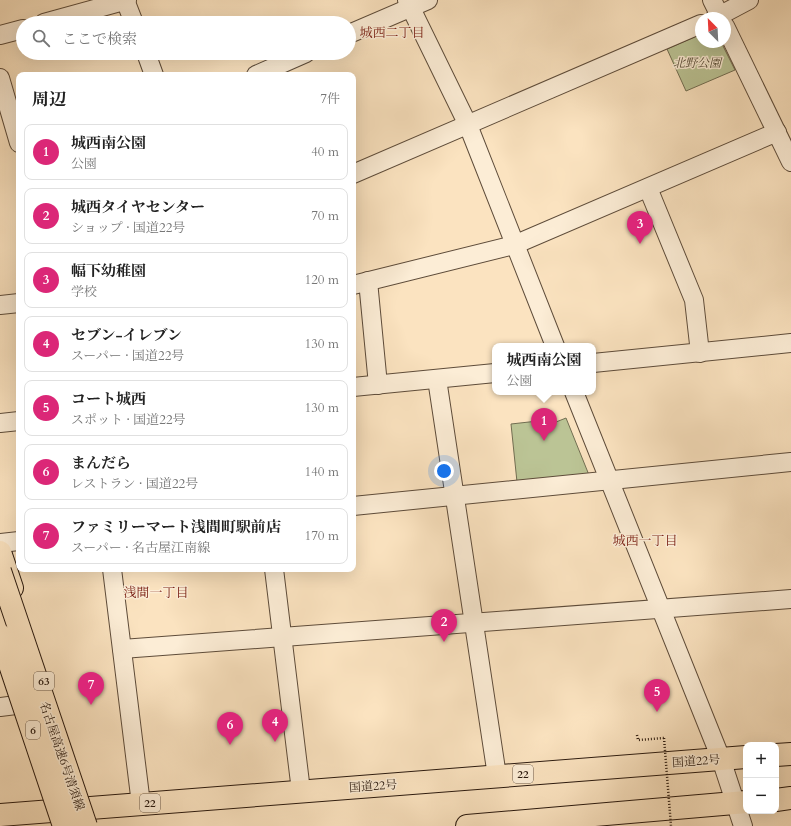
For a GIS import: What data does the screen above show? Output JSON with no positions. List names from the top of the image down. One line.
{"streets":{"main road":["63","6","名古屋高速6号清須線","国道22号","22"]},"crossings":[["63","名古屋高速6号清須線"],["63","国道22号"],["名古屋高速6号清須線","国道22号"]],"districts":["城西二丁目","城西一丁目","浅間一丁目"],"parks":["北野公園"],"north":"top left","page":{"search":"ここで検索","heading":["周辺","7件"],"list":[{"mark":"1","name":"城西南公園","note":"公園","value":"40 m"},{"mark":"2","name":"城西タイヤセンター","note":"ショップ · 国道22号","value":"70 m"},{"mark":"3","name":"幅下幼稚園","note":"学校","value":"120 m"},{"mark":"4","name":"セブン-イレブン","note":"スーパー · 国道22号","value":"130 m"},{"mark":"5","name":"コート城西","note":"スポット · 国道22号","value":"130 m"},{"mark":"6","name":"まんだら","note":"レストラン · 国道22号","value":"140 m"},{"mark":"7","name":"ファミリーマート浅間町駅前店","note":"スーパー · 名古屋江南線","value":"170 m"}],"pins":["3","1","2","7","5","4","6"],"popup":["城西南公園","公園"],"map_buttons":["+","−"]}}
